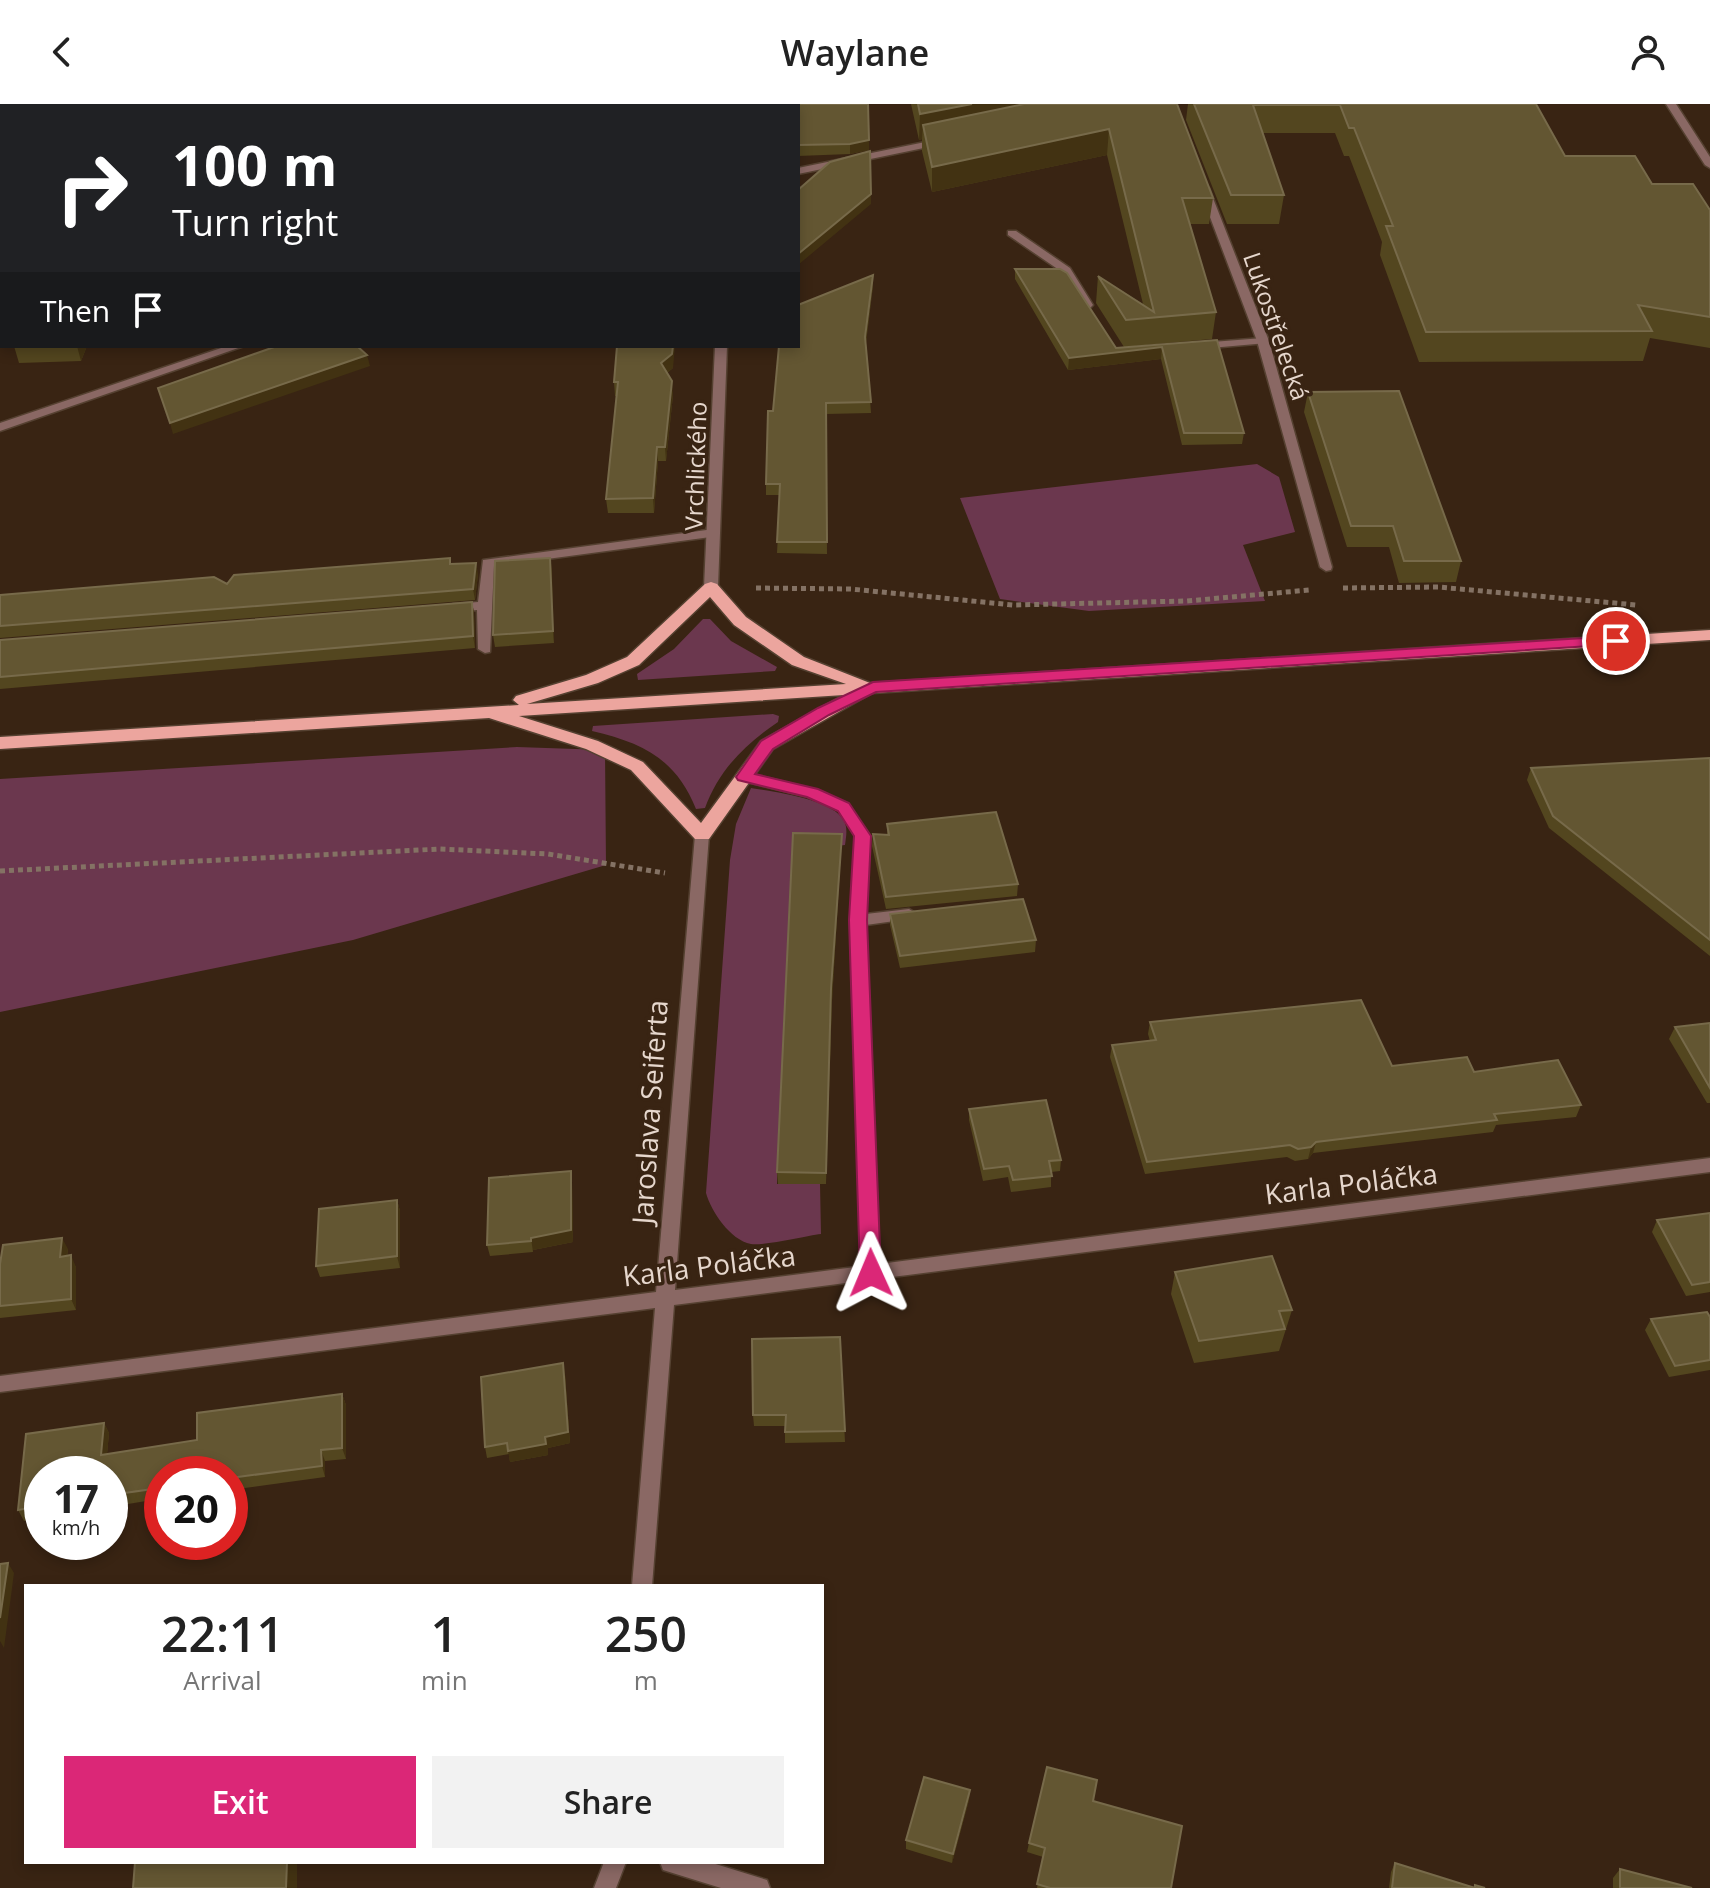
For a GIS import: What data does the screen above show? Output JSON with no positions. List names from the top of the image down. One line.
{"streets":{"street":["Lukostřelecká","Vrchlického","Jaroslava Seiferta","Karla Poláčka"]},"crossings":[["Jaroslava Seiferta","Karla Poláčka"]],"page":{"header":"Waylane","turn":["100 m","Turn right"],"then":"Then","speed":"17 km/h","limit":"20","eta":["22:11","Arrival","1","min","250","m"],"buttons":["Exit","Share"]}}
